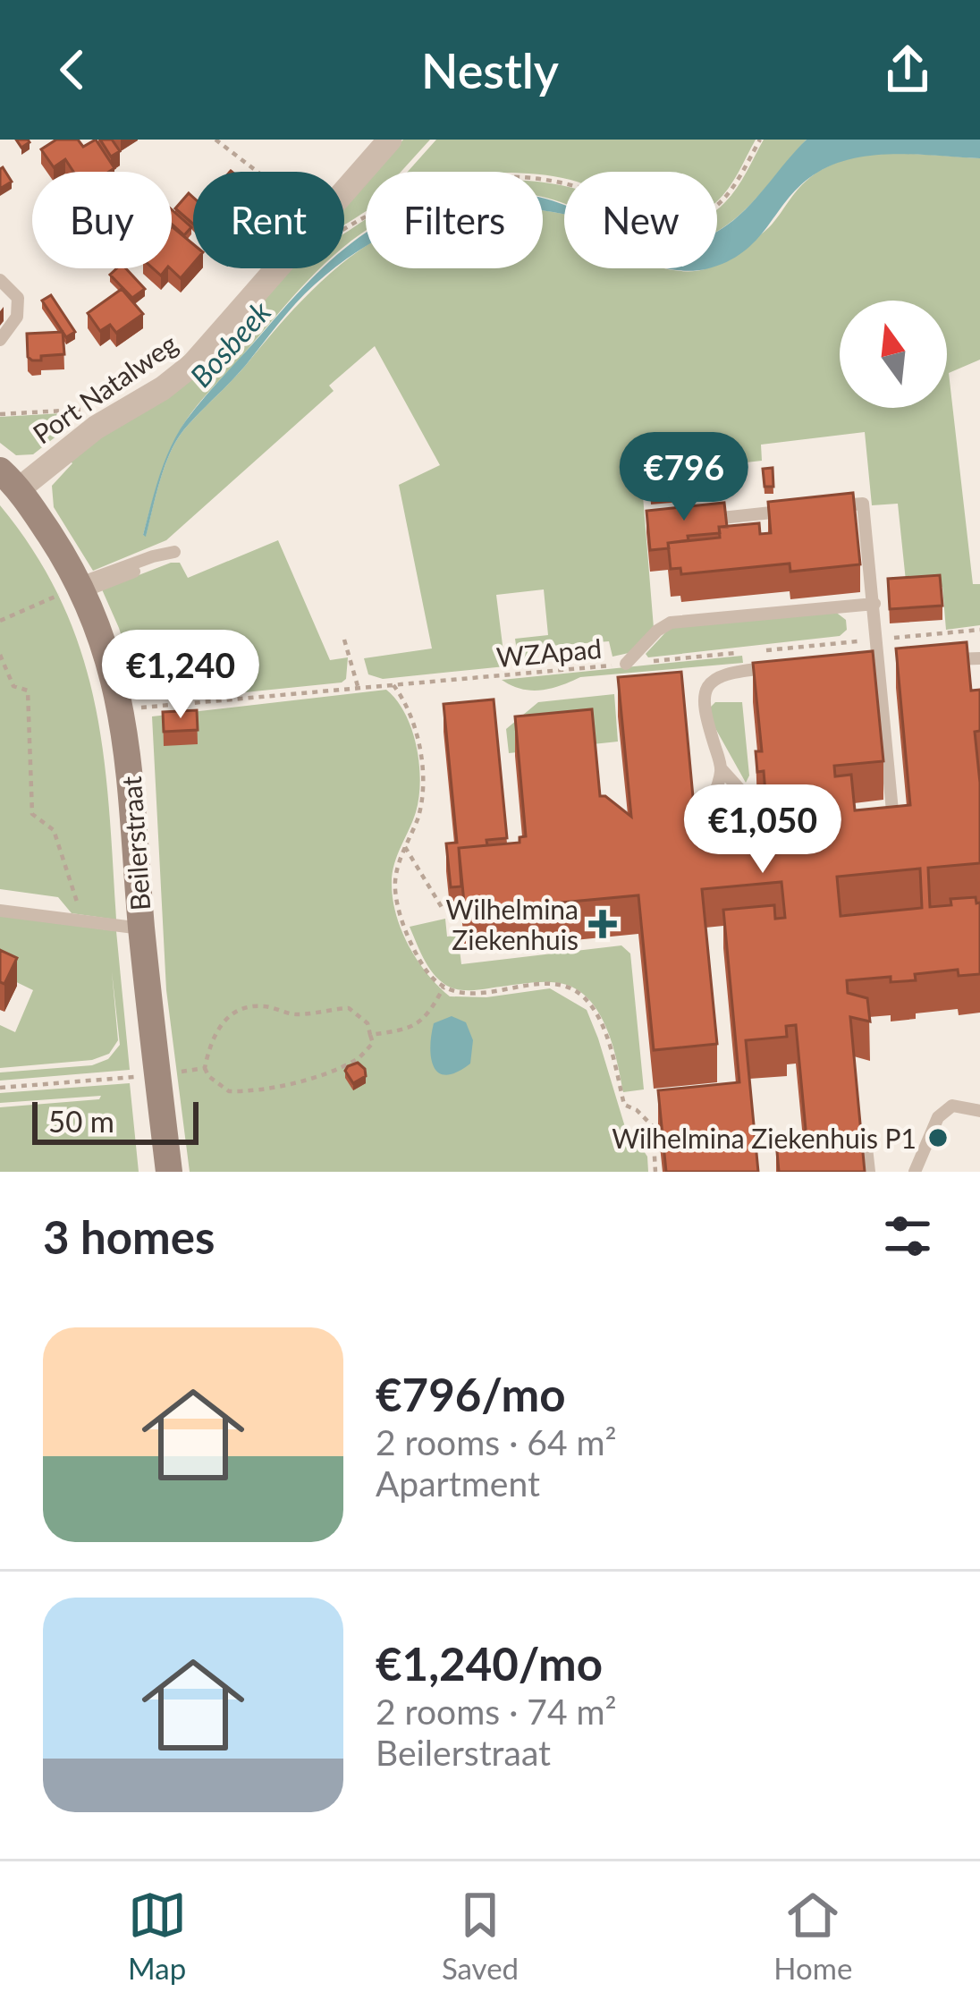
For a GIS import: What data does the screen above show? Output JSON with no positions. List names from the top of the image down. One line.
{"streets":{"street":["Port Natalweg","Beilerstraat"],"path":["WZApad"]},"crossings":[["Port Natalweg","Beilerstraat"],["WZApad","Beilerstraat"]],"water":["Bosbeek"],"places":{"health":["Wilhelmina Ziekenhuis"],"other":["Wilhelmina Ziekenhuis P1"]},"scale_bar":"50 m","north":"top","page":{"header":"Nestly","chip":["Buy","Rent","Filters","New"],"price":["€796","€1,240","€1,050"],"scale":"50 m","heading":"3 homes","list":[{"name":"€796/mo","note":"2 rooms · 64 m² · Apartment"},{"name":"€1,240/mo","note":"2 rooms · 74 m² · Beilerstraat"}],"tabs":["Map","Saved","Home"]}}
